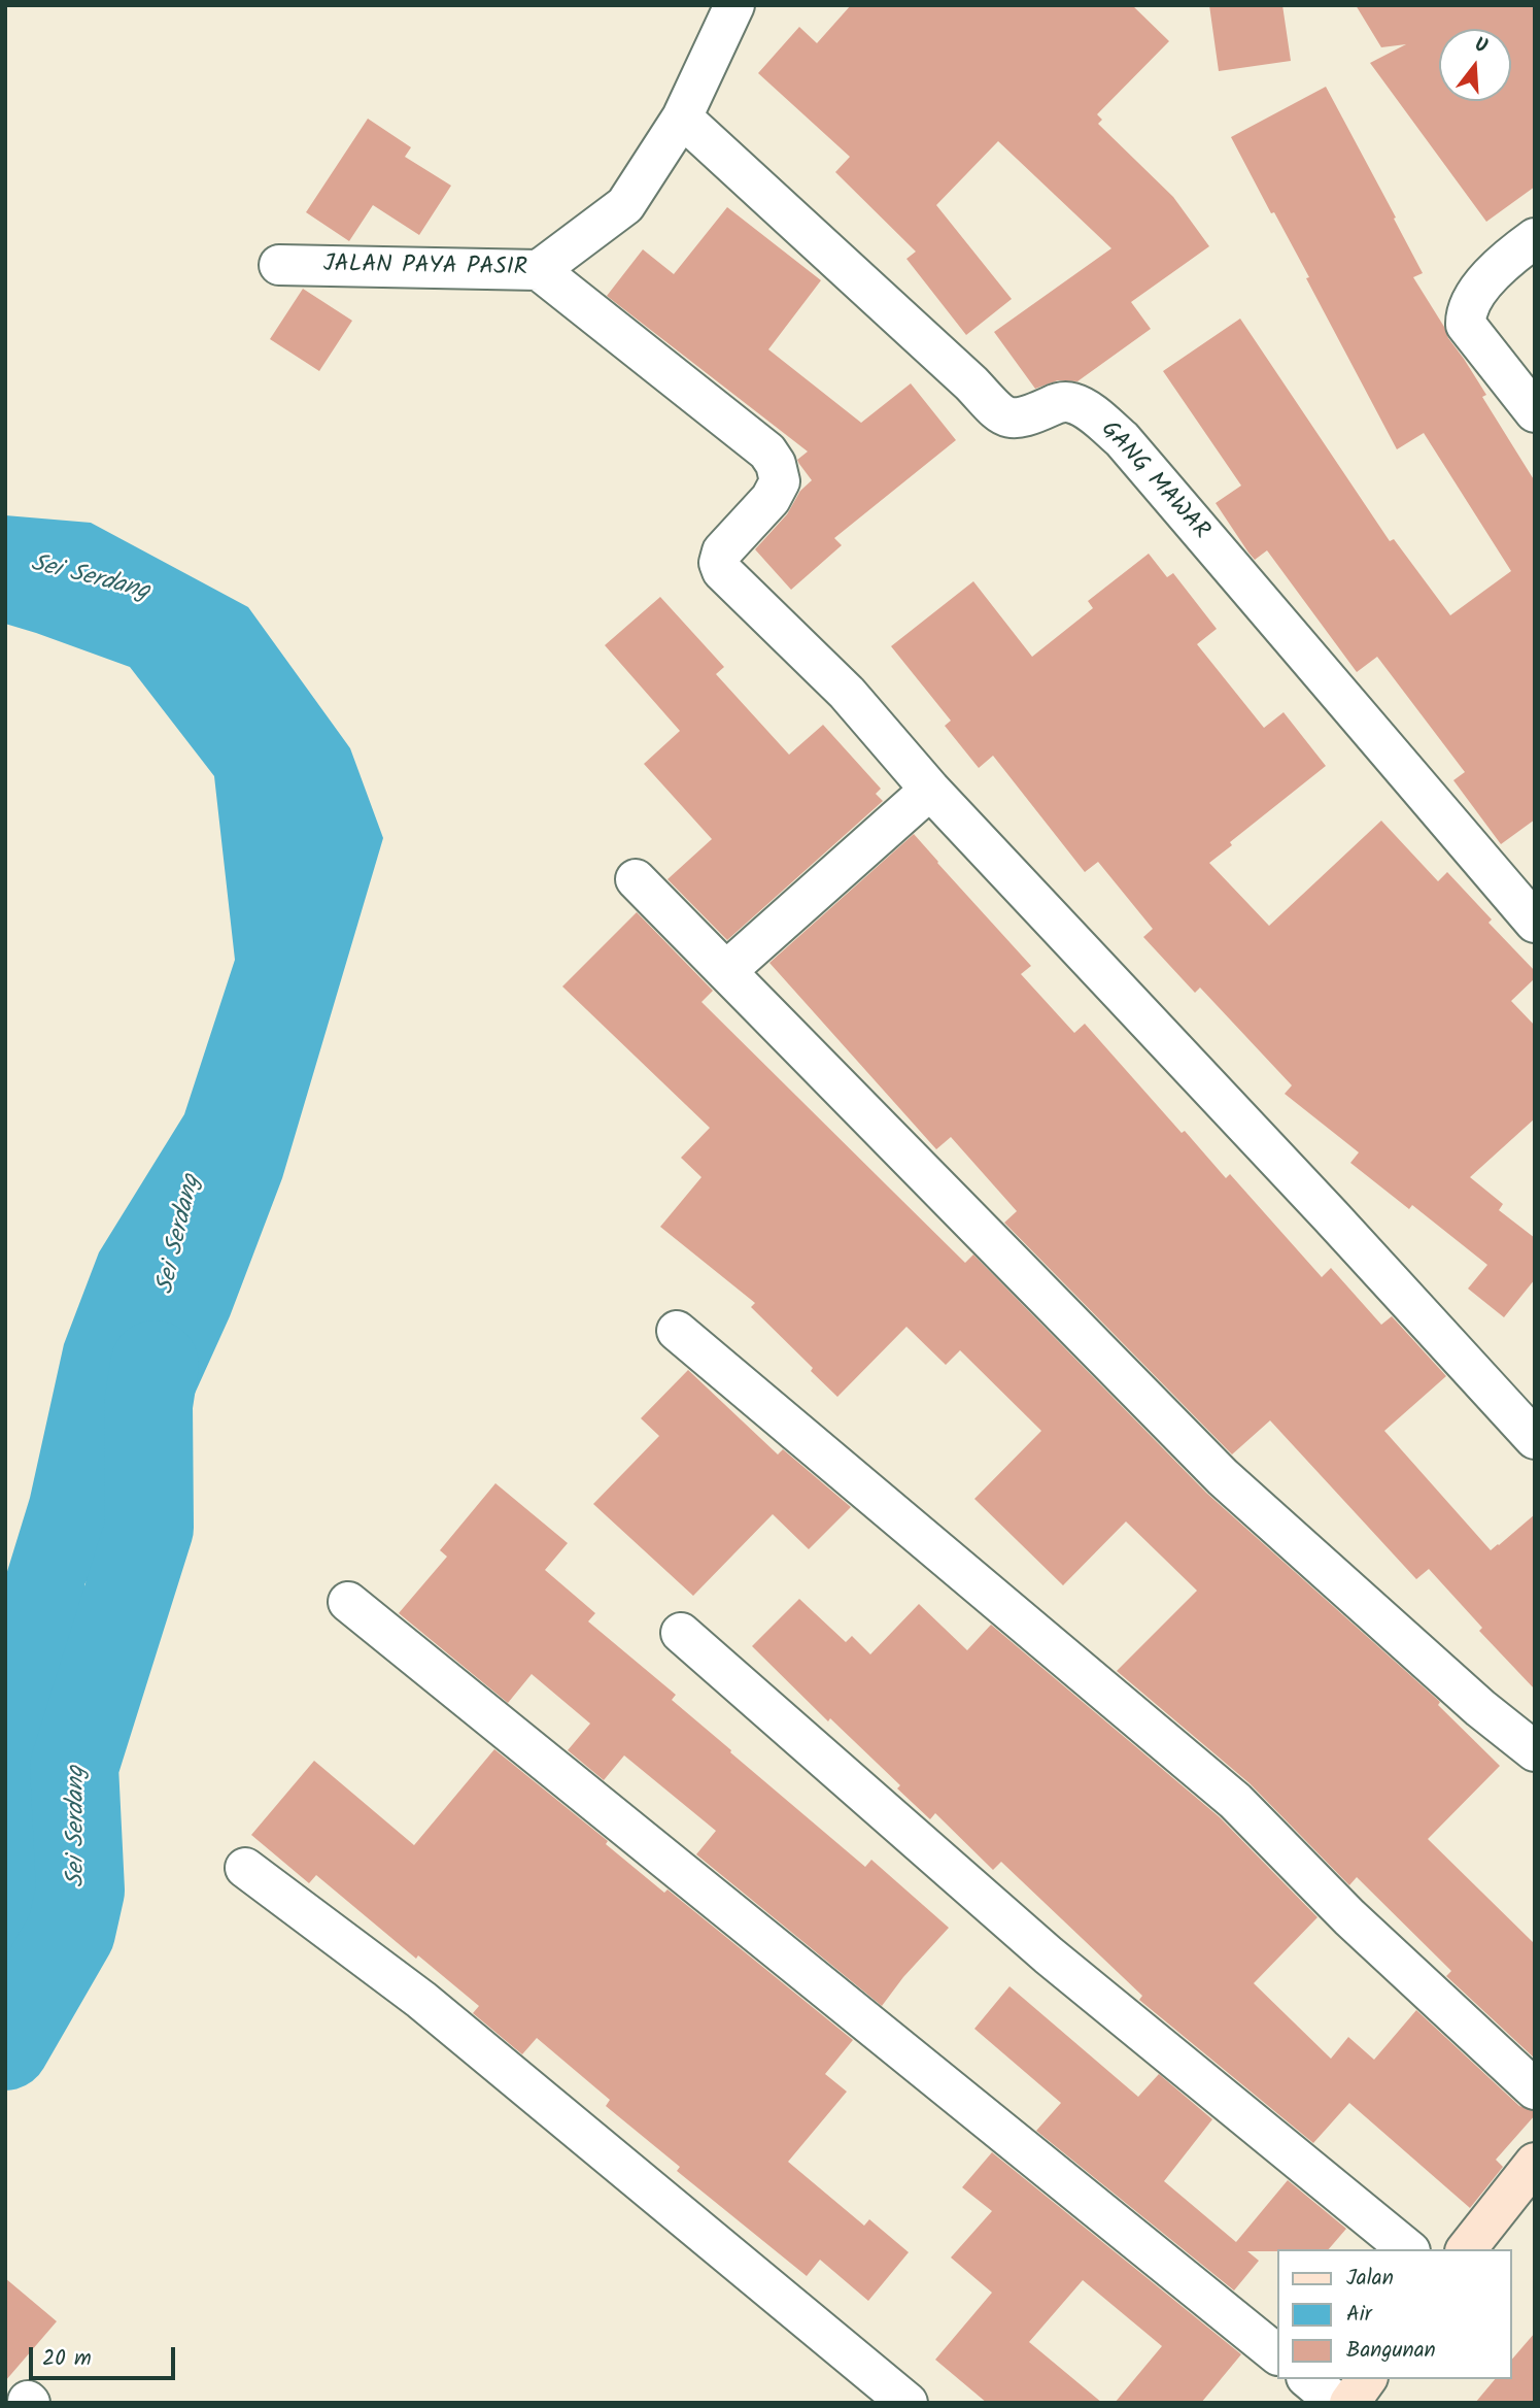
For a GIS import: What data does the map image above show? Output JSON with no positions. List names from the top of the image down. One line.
{"streets":{"street":["JALAN PAYA PASIR","GANG MAWAR"]},"crossings":[["JALAN PAYA PASIR","GANG MAWAR"]],"water":["Sei Serdang"],"legend":["Jalan","Air","Bangunan"],"scale_bar":"20 m","north":"top"}
